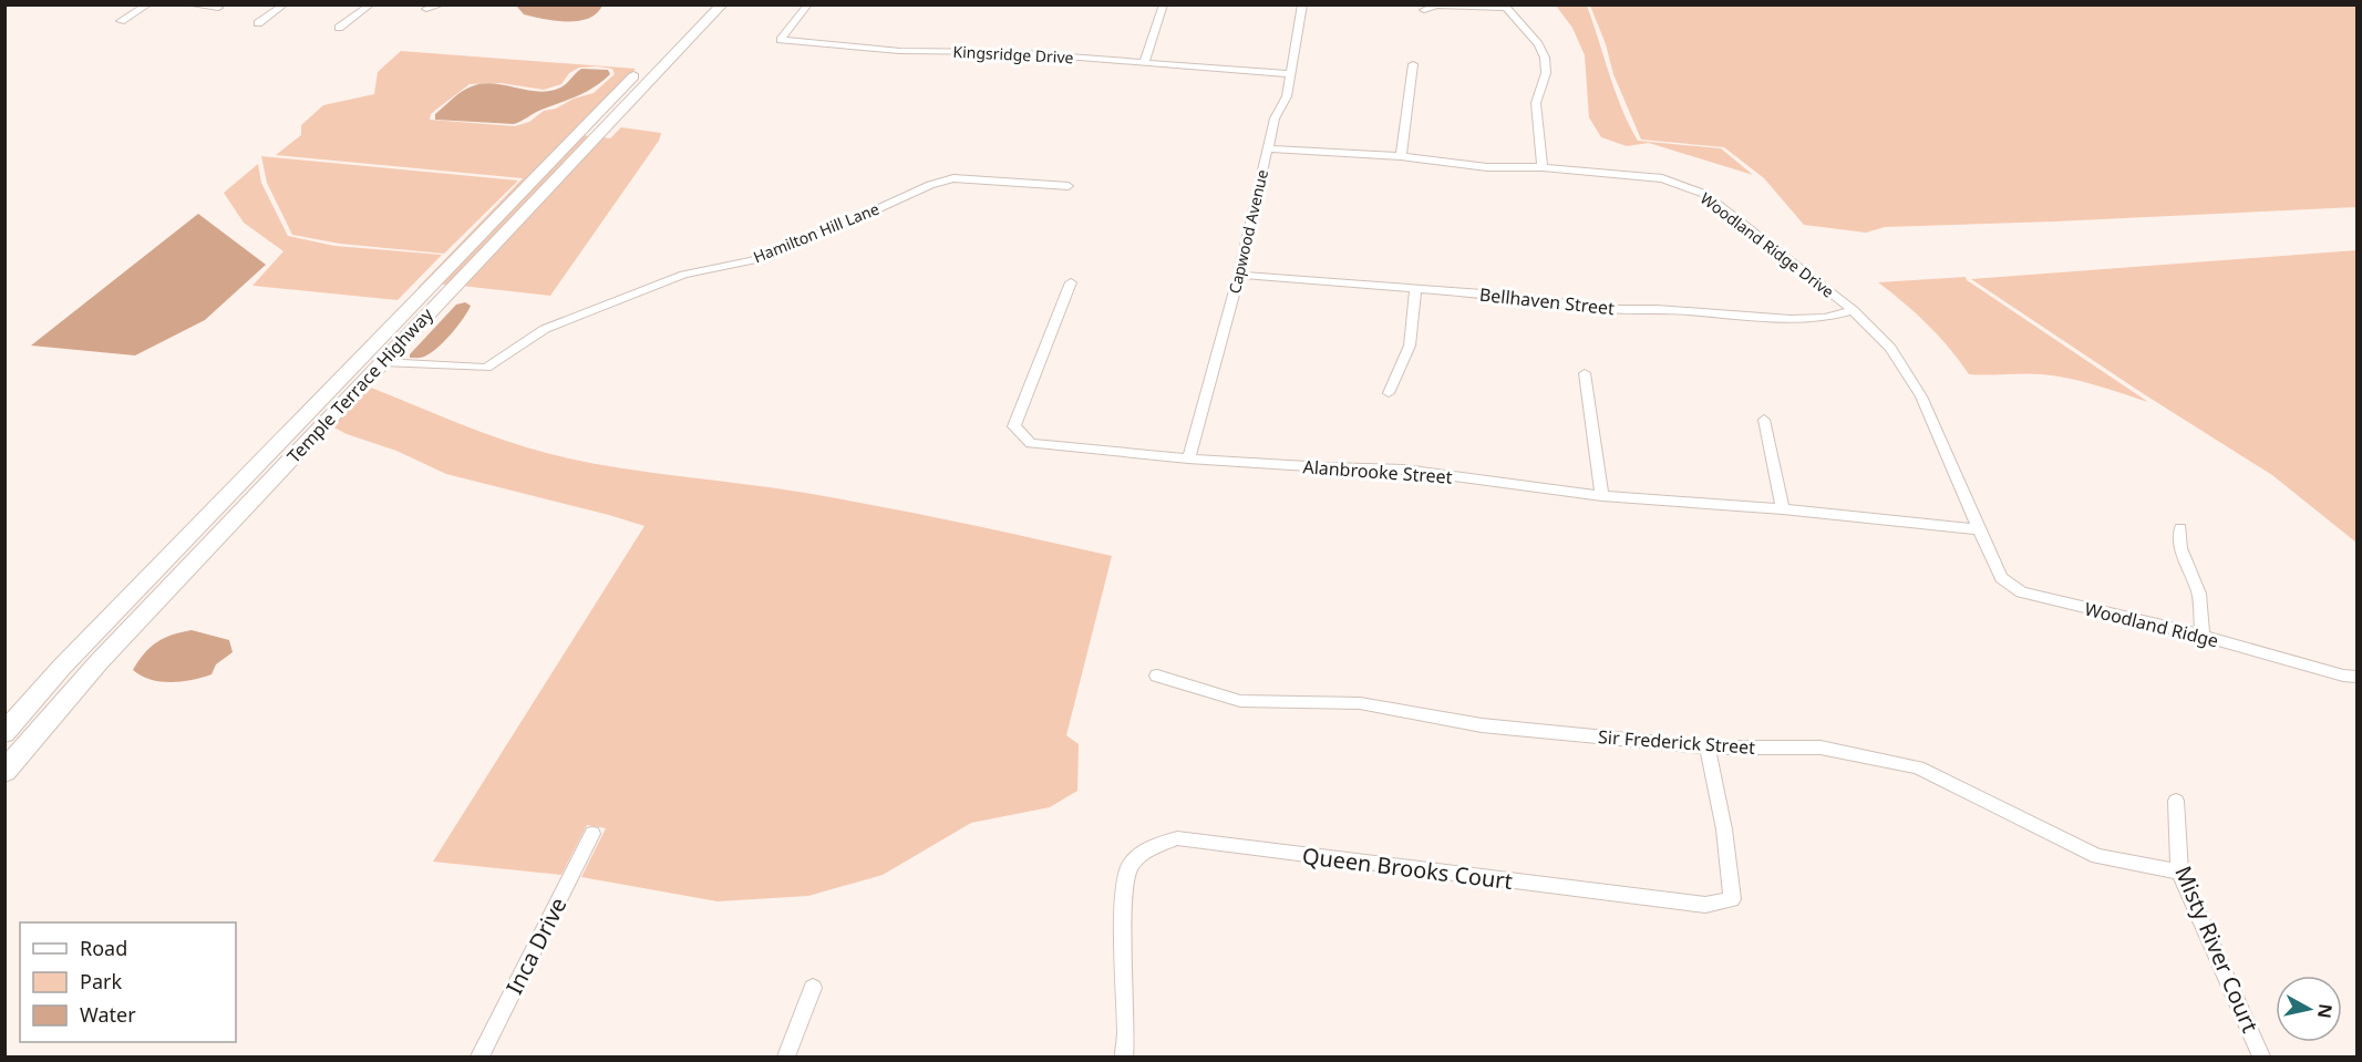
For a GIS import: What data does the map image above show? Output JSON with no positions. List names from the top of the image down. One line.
{"streets":{"main road":["Temple Terrace Highway"],"street":["Kingsridge Drive","Capwood Avenue","Hamilton Hill Lane","Woodland Ridge Drive","Bellhaven Street","Alanbrooke Street","Woodland Ridge","Sir Frederick Street","Queen Brooks Court","Inca Drive","Misty River Court"]},"crossings":[["Kingsridge Drive","Capwood Avenue"],["Capwood Avenue","Woodland Ridge Drive"],["Capwood Avenue","Bellhaven Street"],["Capwood Avenue","Alanbrooke Street"],["Hamilton Hill Lane","Temple Terrace Highway"],["Woodland Ridge Drive","Bellhaven Street"],["Woodland Ridge Drive","Alanbrooke Street"],["Woodland Ridge Drive","Woodland Ridge"],["Alanbrooke Street","Woodland Ridge"],["Sir Frederick Street","Queen Brooks Court"],["Sir Frederick Street","Misty River Court"]],"legend":["Road","Park","Water"],"north":"right"}
